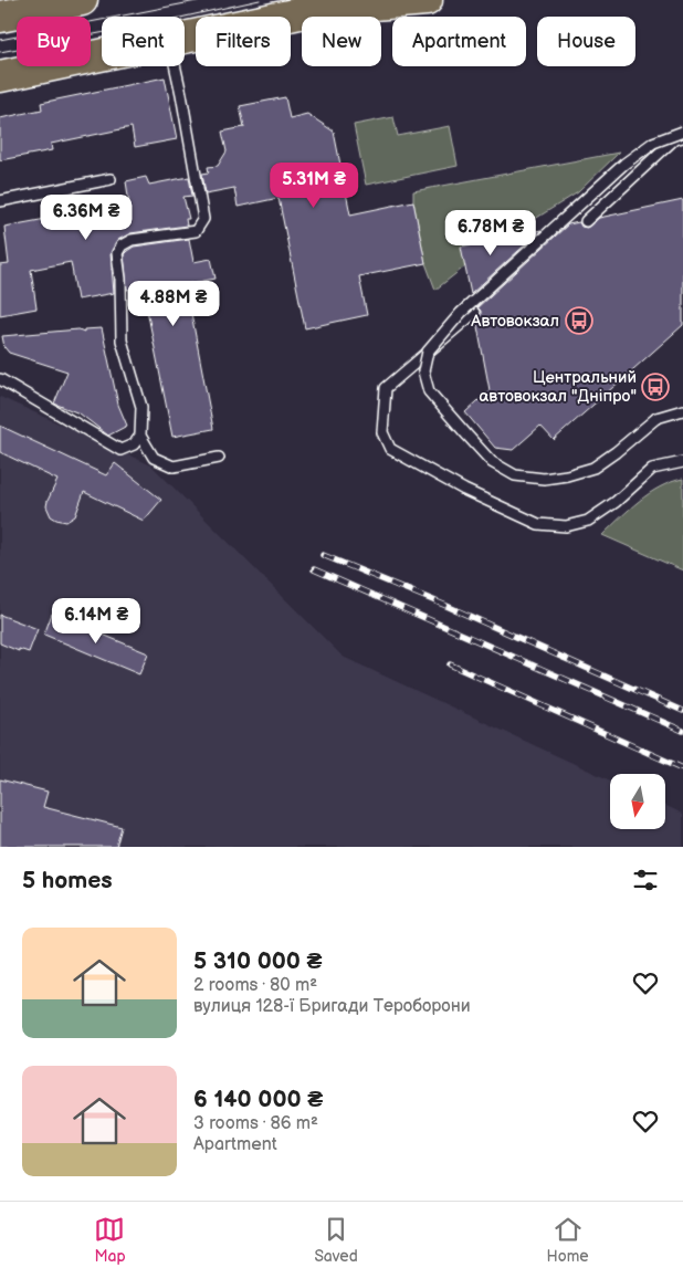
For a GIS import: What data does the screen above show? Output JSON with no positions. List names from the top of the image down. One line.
{"places":{"bus stop":["Автовокзал","Центральний автовокзал \"Дніпро\""]},"north":"bottom","page":{"chip":["Buy","Rent","Filters","New","Apartment","House"],"price":["5.31M ₴","6.36M ₴","6.78M ₴","4.88M ₴","6.14M ₴"],"heading":"5 homes","list":[{"name":"5 310 000 ₴","note":"2 rooms · 80 m² · вулиця 128-ї Бригади Тероборони"},{"name":"6 140 000 ₴","note":"3 rooms · 86 m² · Apartment"}],"tabs":["Map","Saved","Home"]}}
